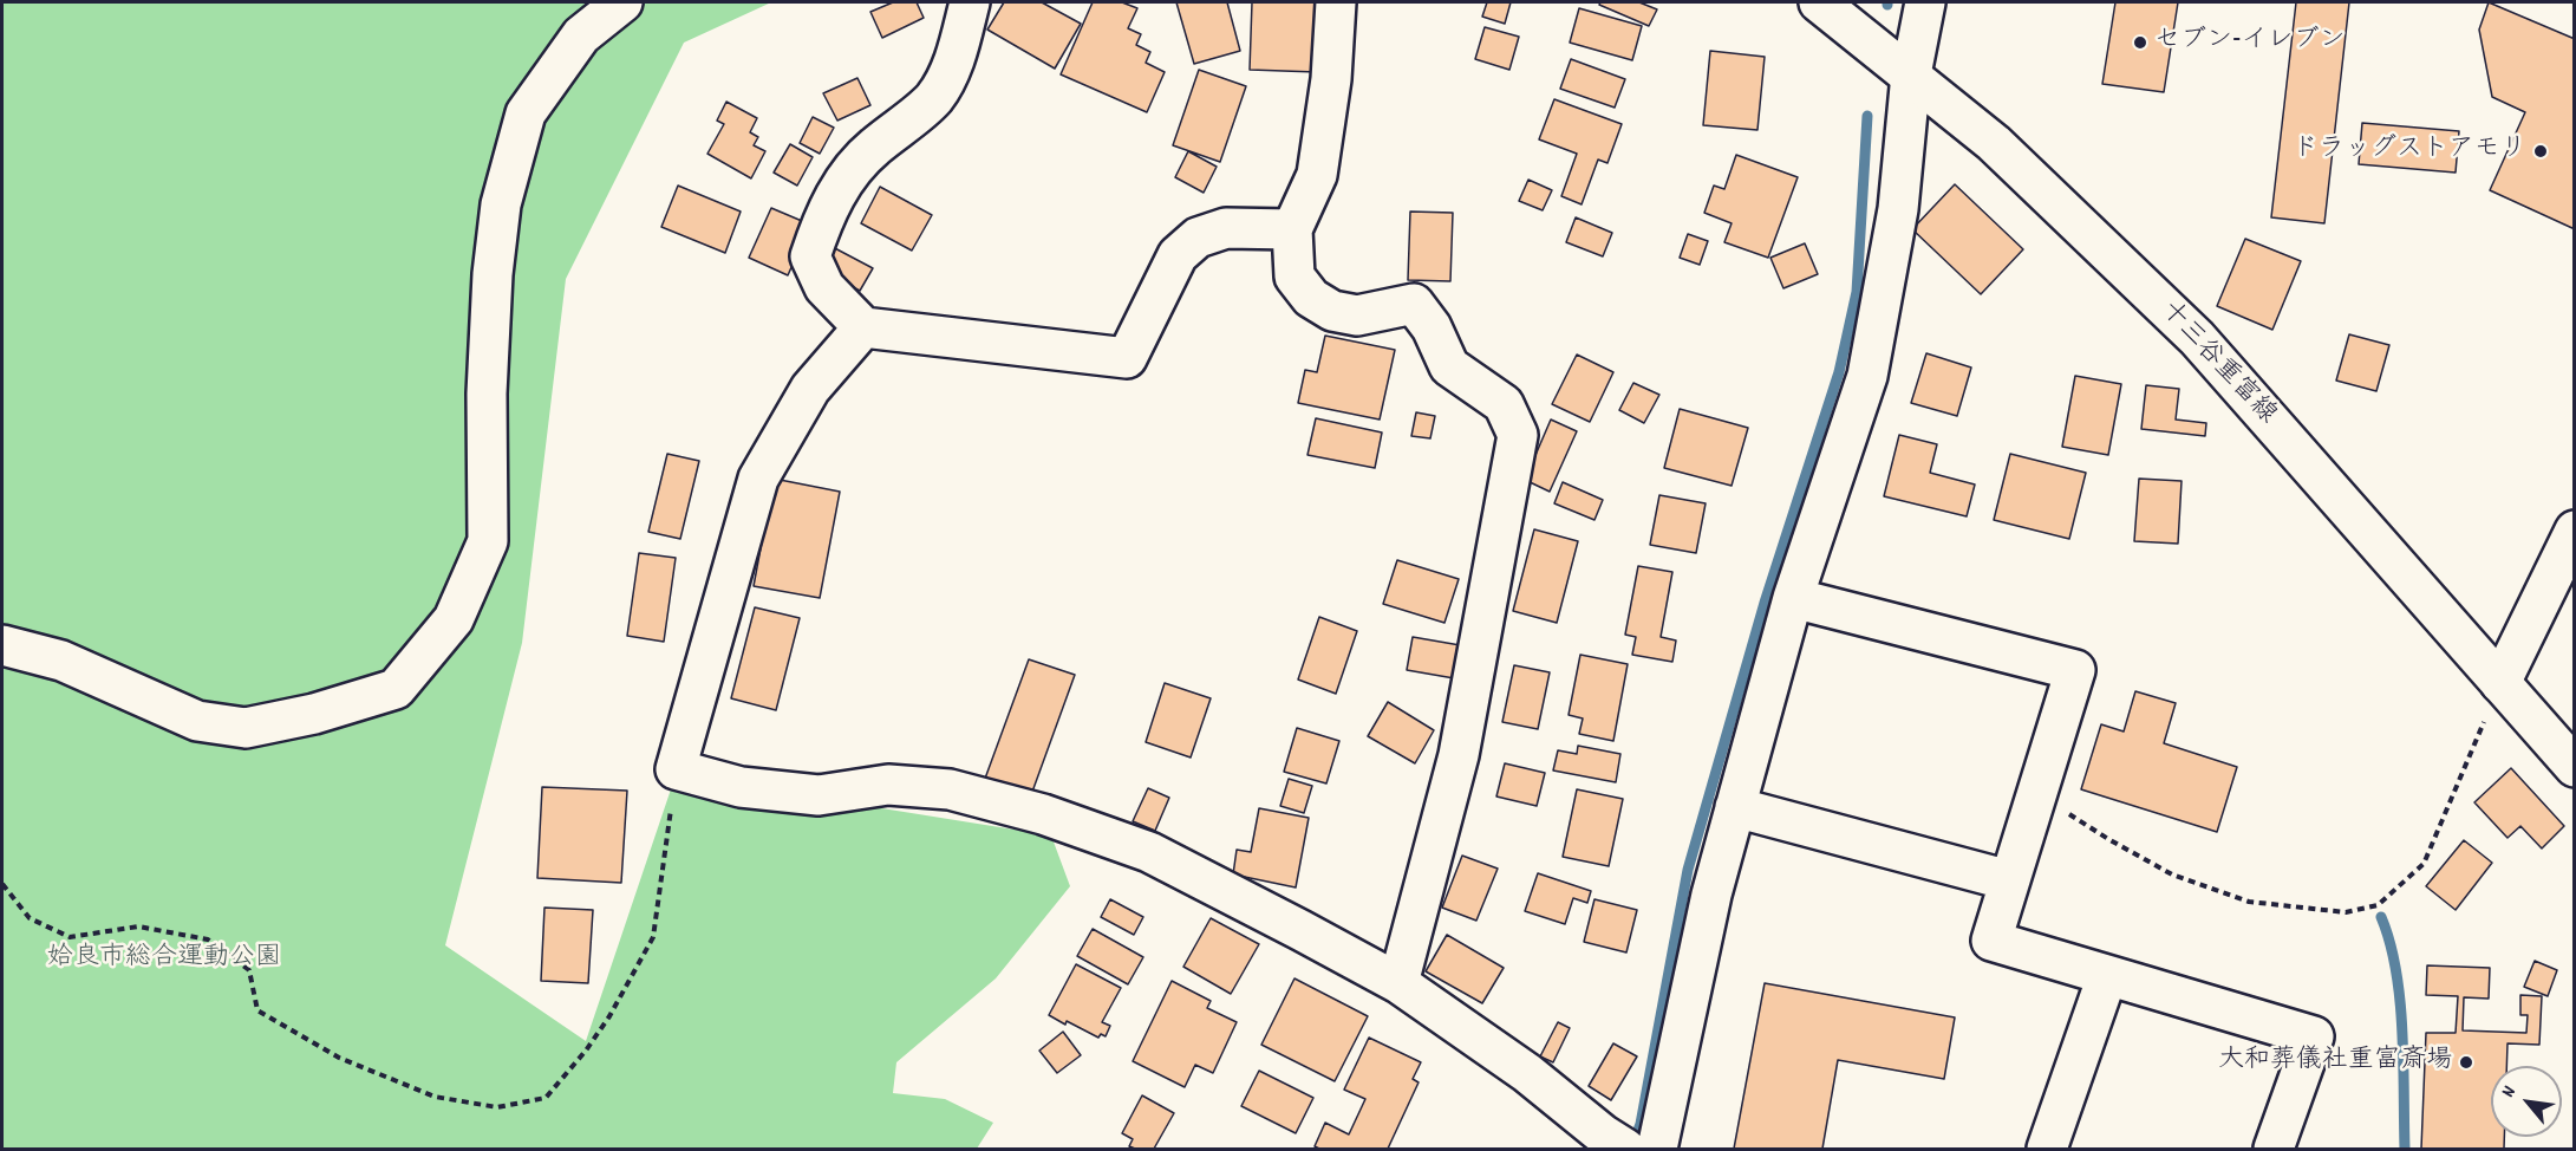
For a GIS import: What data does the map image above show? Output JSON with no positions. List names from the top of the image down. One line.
{"streets":{"street":["十三谷重富線"]},"parks":["姶良市総合運動公園"],"places":["セブン-イレブン","ドラッグストアモリ","大和葬儀社重富斎場"],"north":"top left"}
